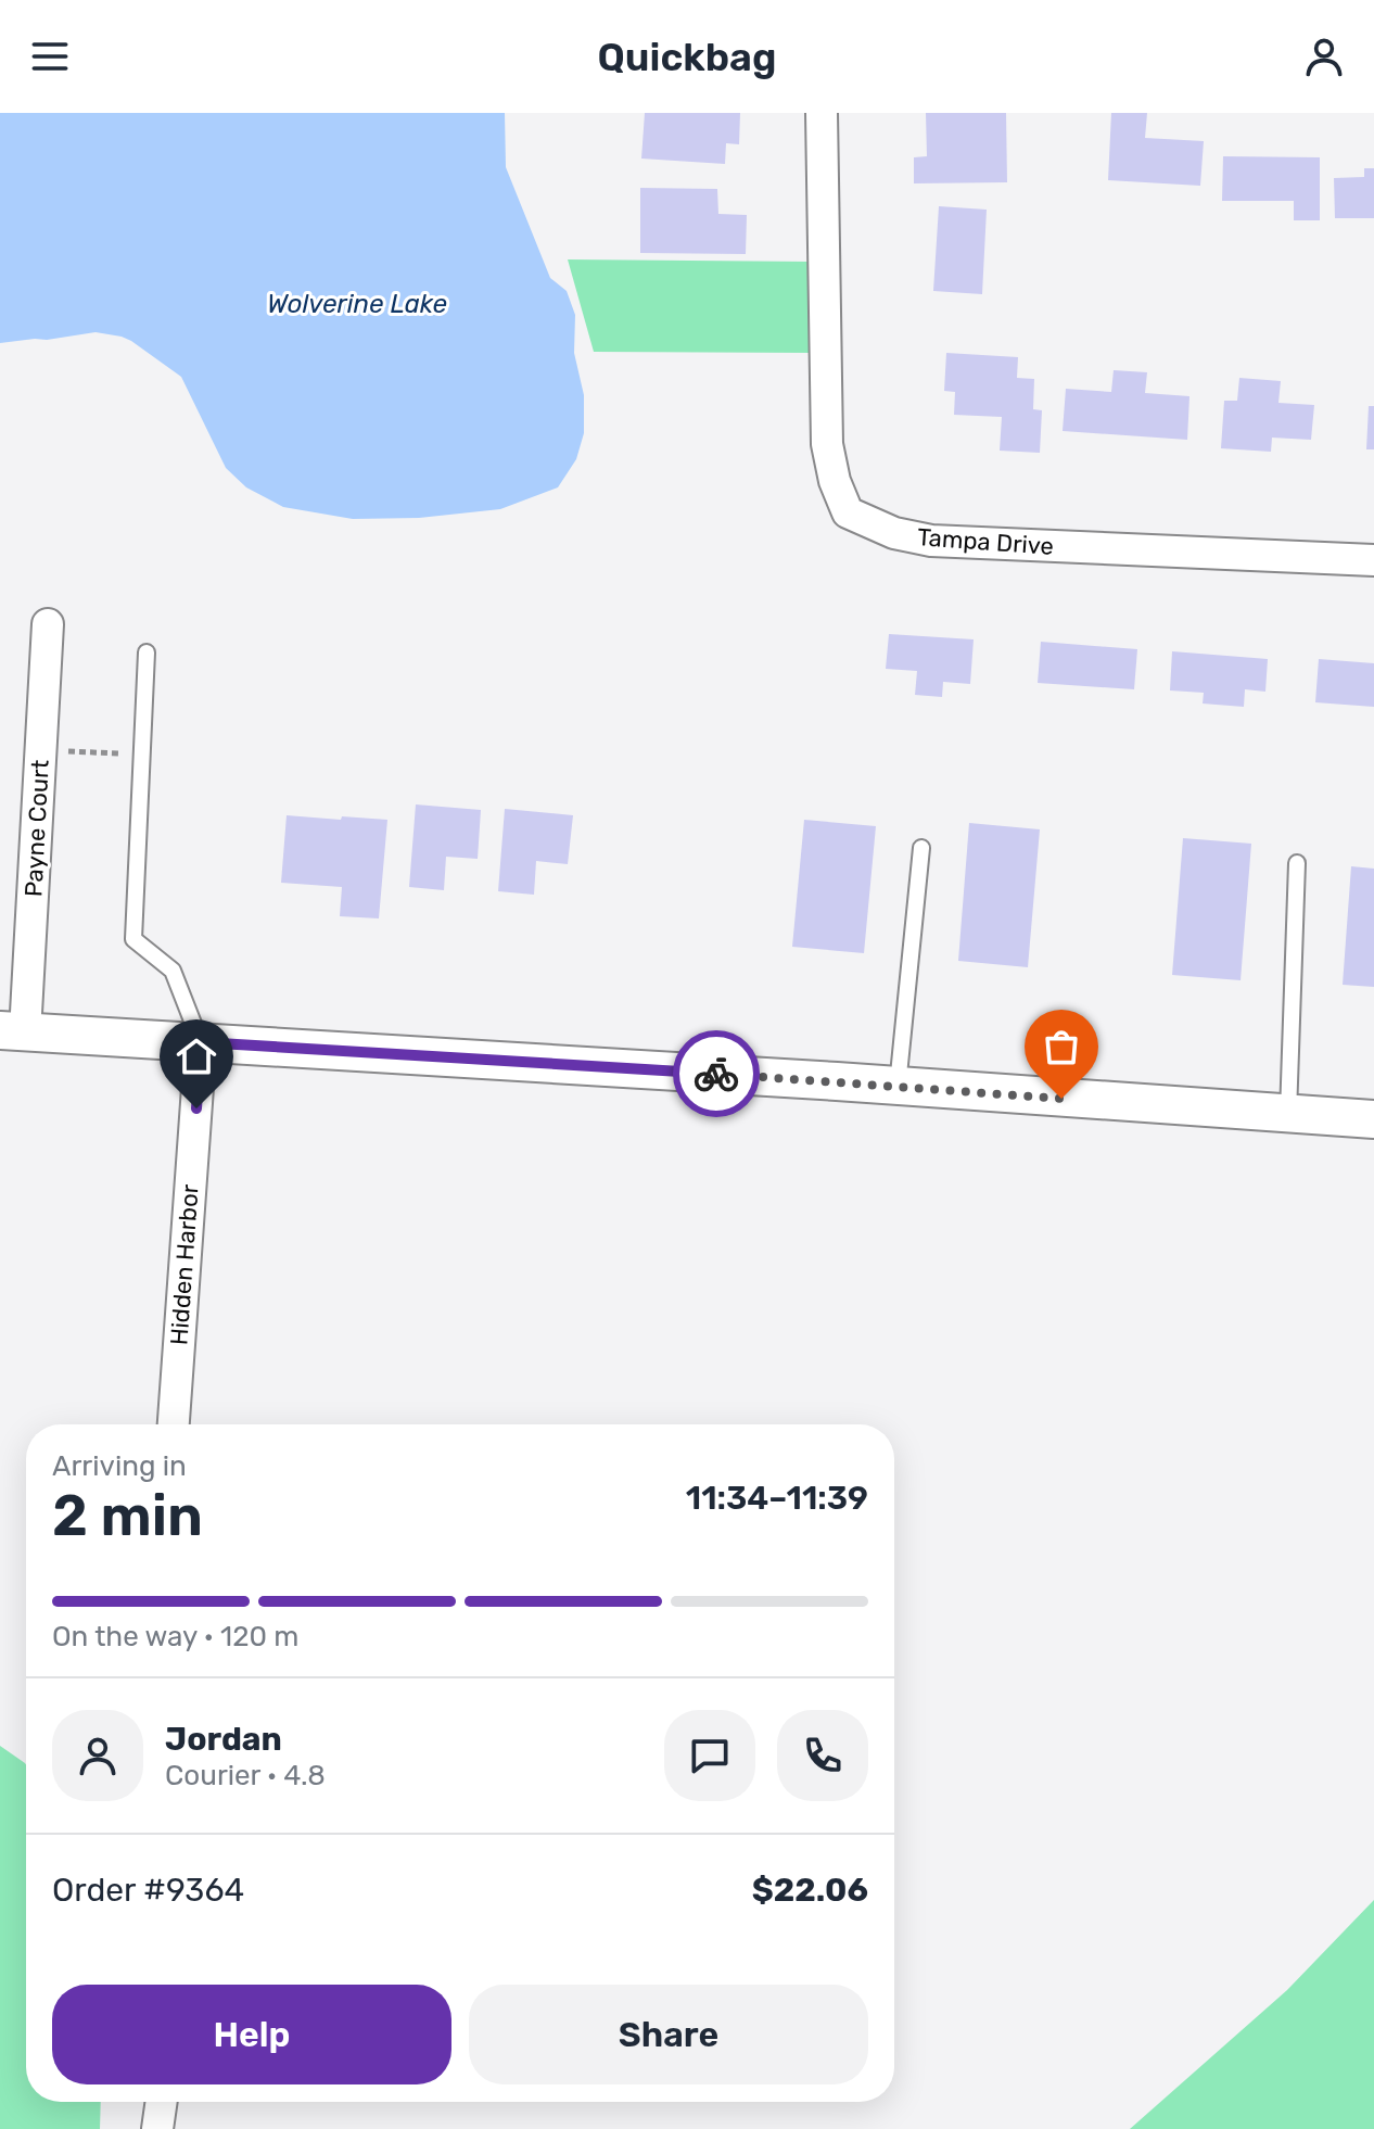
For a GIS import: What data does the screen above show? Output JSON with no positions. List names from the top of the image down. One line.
{"streets":{"street":["Tampa Drive","Payne Court","Hidden Harbor"]},"water":["Wolverine Lake"],"page":{"header":"Quickbag","heading":["2 min","Arriving in","11:34–11:39"],"panel":["Jordan","Courier · 4.8","Order #9364","$22.06"],"bar":"On the way · 120 m","buttons":["Help","Share"]}}
